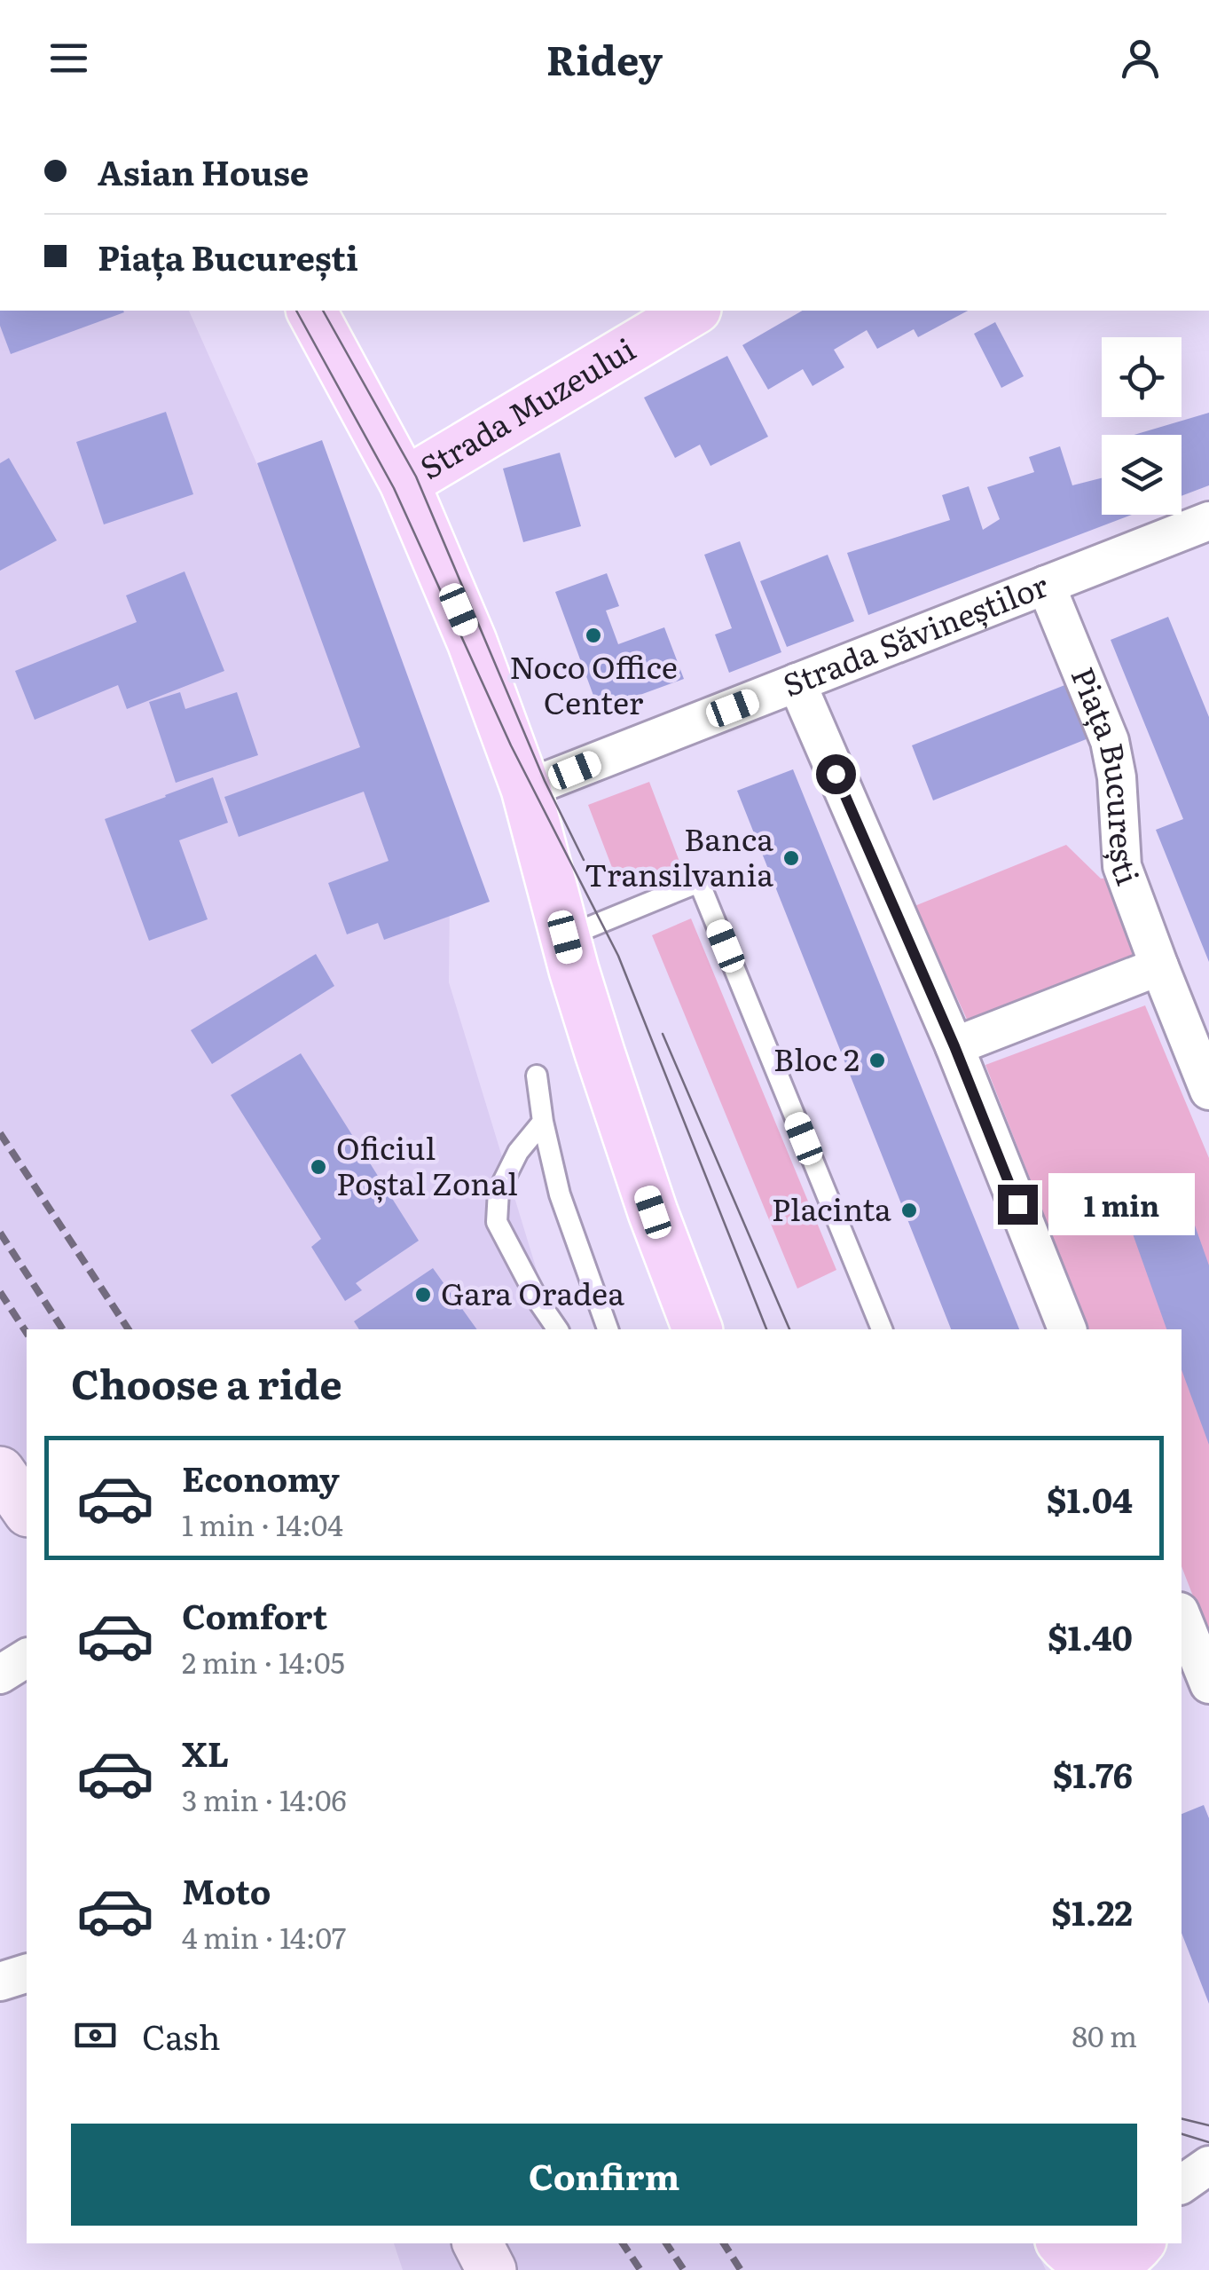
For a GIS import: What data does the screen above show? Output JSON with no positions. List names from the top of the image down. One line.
{"streets":{"main road":["Strada Muzeului"],"street":["Strada Săvineștilor","Piața București"]},"crossings":[["Strada Săvineștilor","Piața București"]],"places":["Noco Office Center","Banca Transilvania","Bloc 2","Oficiul Poștal Zonal","Placinta","Gara Oradea"],"page":{"header":"Ridey","banner":["Asian House","Piața București"],"bubble":"1 min","heading":"Choose a ride","list":[{"name":"Economy","note":"1 min · 14:04","value":"$1.04"},{"name":"Comfort","note":"2 min · 14:05","value":"$1.40"},{"name":"XL","note":"3 min · 14:06","value":"$1.76"},{"name":"Moto","note":"4 min · 14:07","value":"$1.22"}],"pay":["Cash","80 m"],"buttons":"Confirm"}}
